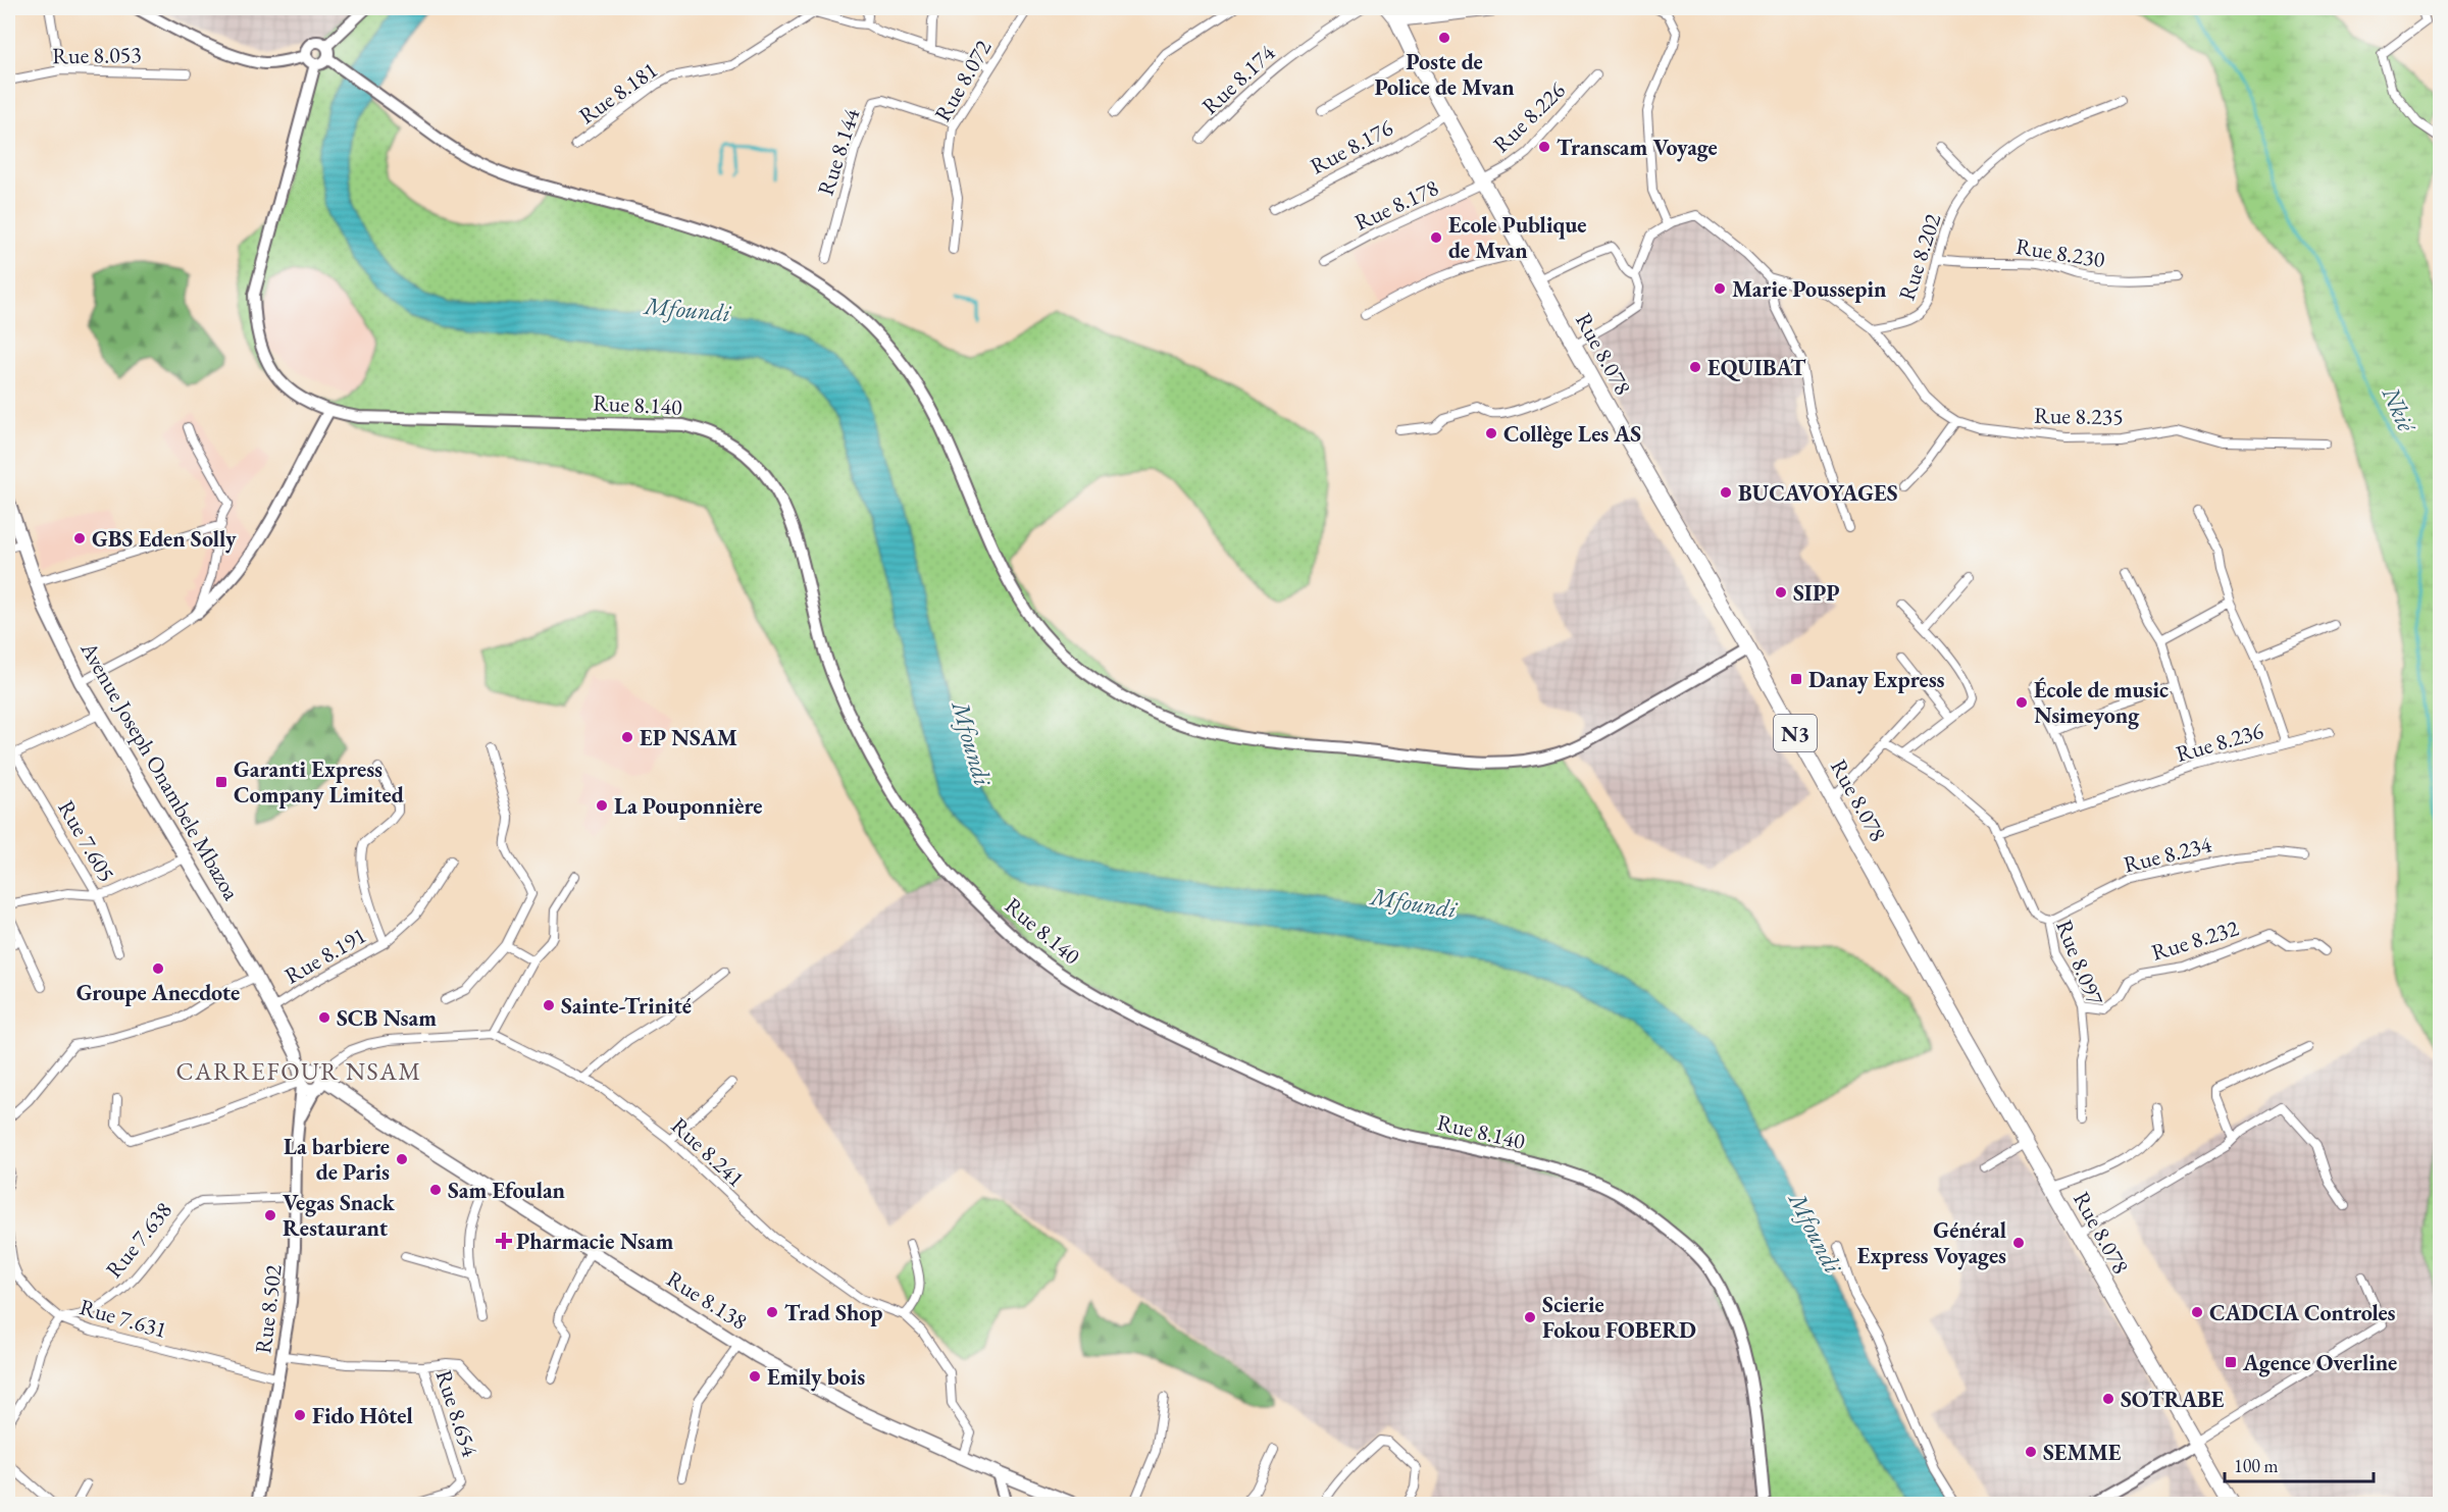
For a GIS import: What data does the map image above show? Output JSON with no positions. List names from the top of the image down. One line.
{"streets":{"highway":["Rue 8.078","N3"],"main road":["Rue 8.140","Avenue Joseph Onambele Mbazoa","Rue 8.138","Rue 8.502"],"street":["Rue 8.053","Rue 8.174","Rue 8.072","Rue 8.181","Rue 8.226","Rue 8.176","Rue 8.144","Rue 8.178","Rue 8.230","Rue 8.202","Rue 8.235","Rue 8.236","Rue 7.605","Rue 8.234","Rue 8.232","Rue 8.191","Rue 8.097","Rue 8.241","Rue 7.638","Rue 7.631","Rue 8.654"]},"crossings":[["Rue 8.072","Rue 8.181"],["Rue 8.072","Rue 8.144"],["Rue 8.226","Rue 8.178"],["Rue 8.226","Rue 8.078"],["Rue 8.176","Rue 8.078"],["Rue 8.178","Rue 8.078"],["Rue 8.230","Rue 8.202"],["Rue 8.202","Rue 8.235"],["Rue 8.078","N3"],["Rue 8.236","Rue 8.097"],["Avenue Joseph Onambele Mbazoa","Rue 8.191"],["Avenue Joseph Onambele Mbazoa","Rue 8.241"],["Avenue Joseph Onambele Mbazoa","Rue 8.138"],["Avenue Joseph Onambele Mbazoa","Rue 8.502"],["Rue 8.234","Rue 8.097"],["Rue 8.232","Rue 8.097"],["Rue 8.241","Rue 8.138"],["Rue 8.241","Rue 8.502"],["Rue 7.638","Rue 8.502"],["Rue 7.638","Rue 7.631"],["Rue 8.138","Rue 8.502"],["Rue 8.502","Rue 7.631"],["Rue 8.502","Rue 8.654"]],"districts":["CARREFOUR NSAM"],"water":["Mfoundi","Nkié"],"places":{"other":["Poste de Police de Mvan","Transcam Voyage","Ecole Publique de Mvan","Marie Poussepin","EQUIBAT","Collège Les AS","BUCAVOYAGES","GBS Eden Solly","SIPP","École de music Nsimeyong","EP NSAM","La Pouponnière","Groupe Anecdote","Sainte-Trinité","SCB Nsam","La barbiere de Paris","Sam Efoulan","Vegas Snack Restaurant","Général Express Voyages","Trad Shop","CADCIA Controles","Scierie Fokou FOBERD","Emily bois","SOTRABE","Fido Hôtel","SEMME"],"transit":["Danay Express","Garanti Express Company Limited","Agence Overline"],"health":["Pharmacie Nsam"]},"scale_bar":"100 m"}
